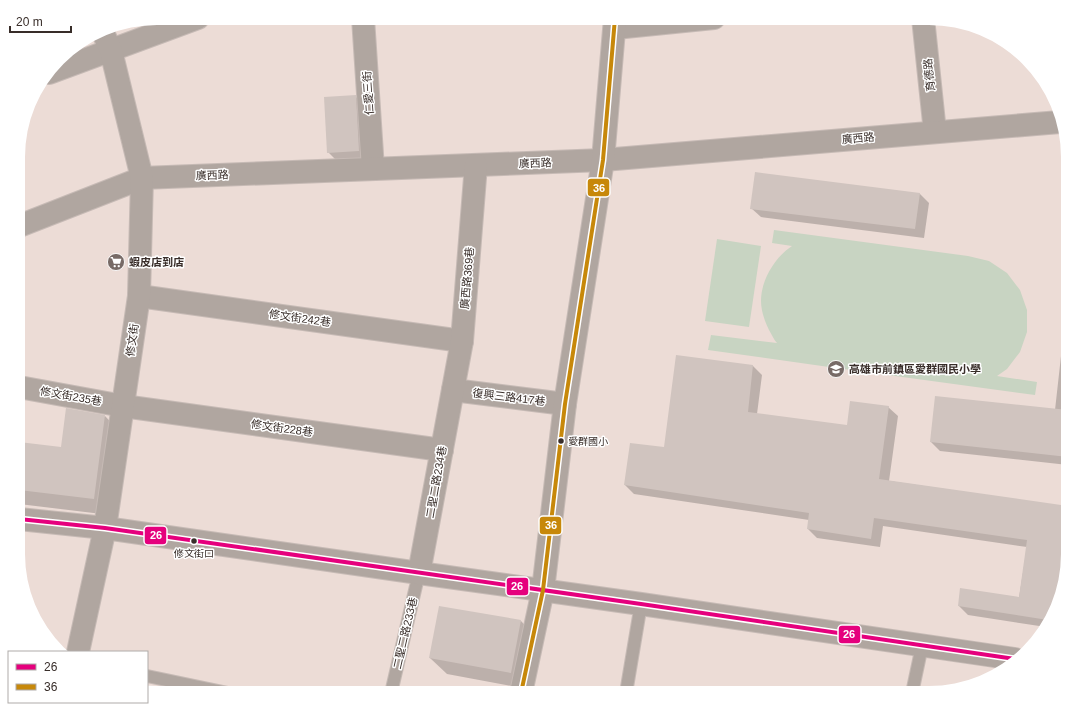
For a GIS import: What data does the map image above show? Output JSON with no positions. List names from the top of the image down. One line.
{"streets":{"street":["育德路","仁愛三街","廣西路","廣西路369巷","修文街242巷","修文街","修文街235巷","復興三路417巷","修文街228巷","二聖二路234巷"],"lane":["二聖二路233巷"]},"crossings":[["育德路","廣西路"],["仁愛三街","廣西路"],["廣西路","廣西路369巷"],["廣西路","修文街"],["廣西路369巷","修文街242巷"],["廣西路369巷","復興三路417巷"],["廣西路369巷","二聖二路234巷"],["修文街242巷","修文街"],["修文街","修文街235巷"],["修文街","修文街228巷"],["修文街235巷","修文街228巷"],["復興三路417巷","二聖二路234巷"],["修文街228巷","二聖二路234巷"],["二聖二路234巷","二聖二路233巷"]],"places":{"supermarket":["蝦皮店到店"],"school or university":["高雄市前鎮區愛群國民小學"],"other":["愛群國小","修文街口"]},"lines":["transit line 36","transit line 26"],"legend":["26","36"],"scale_bar":"20 m"}
